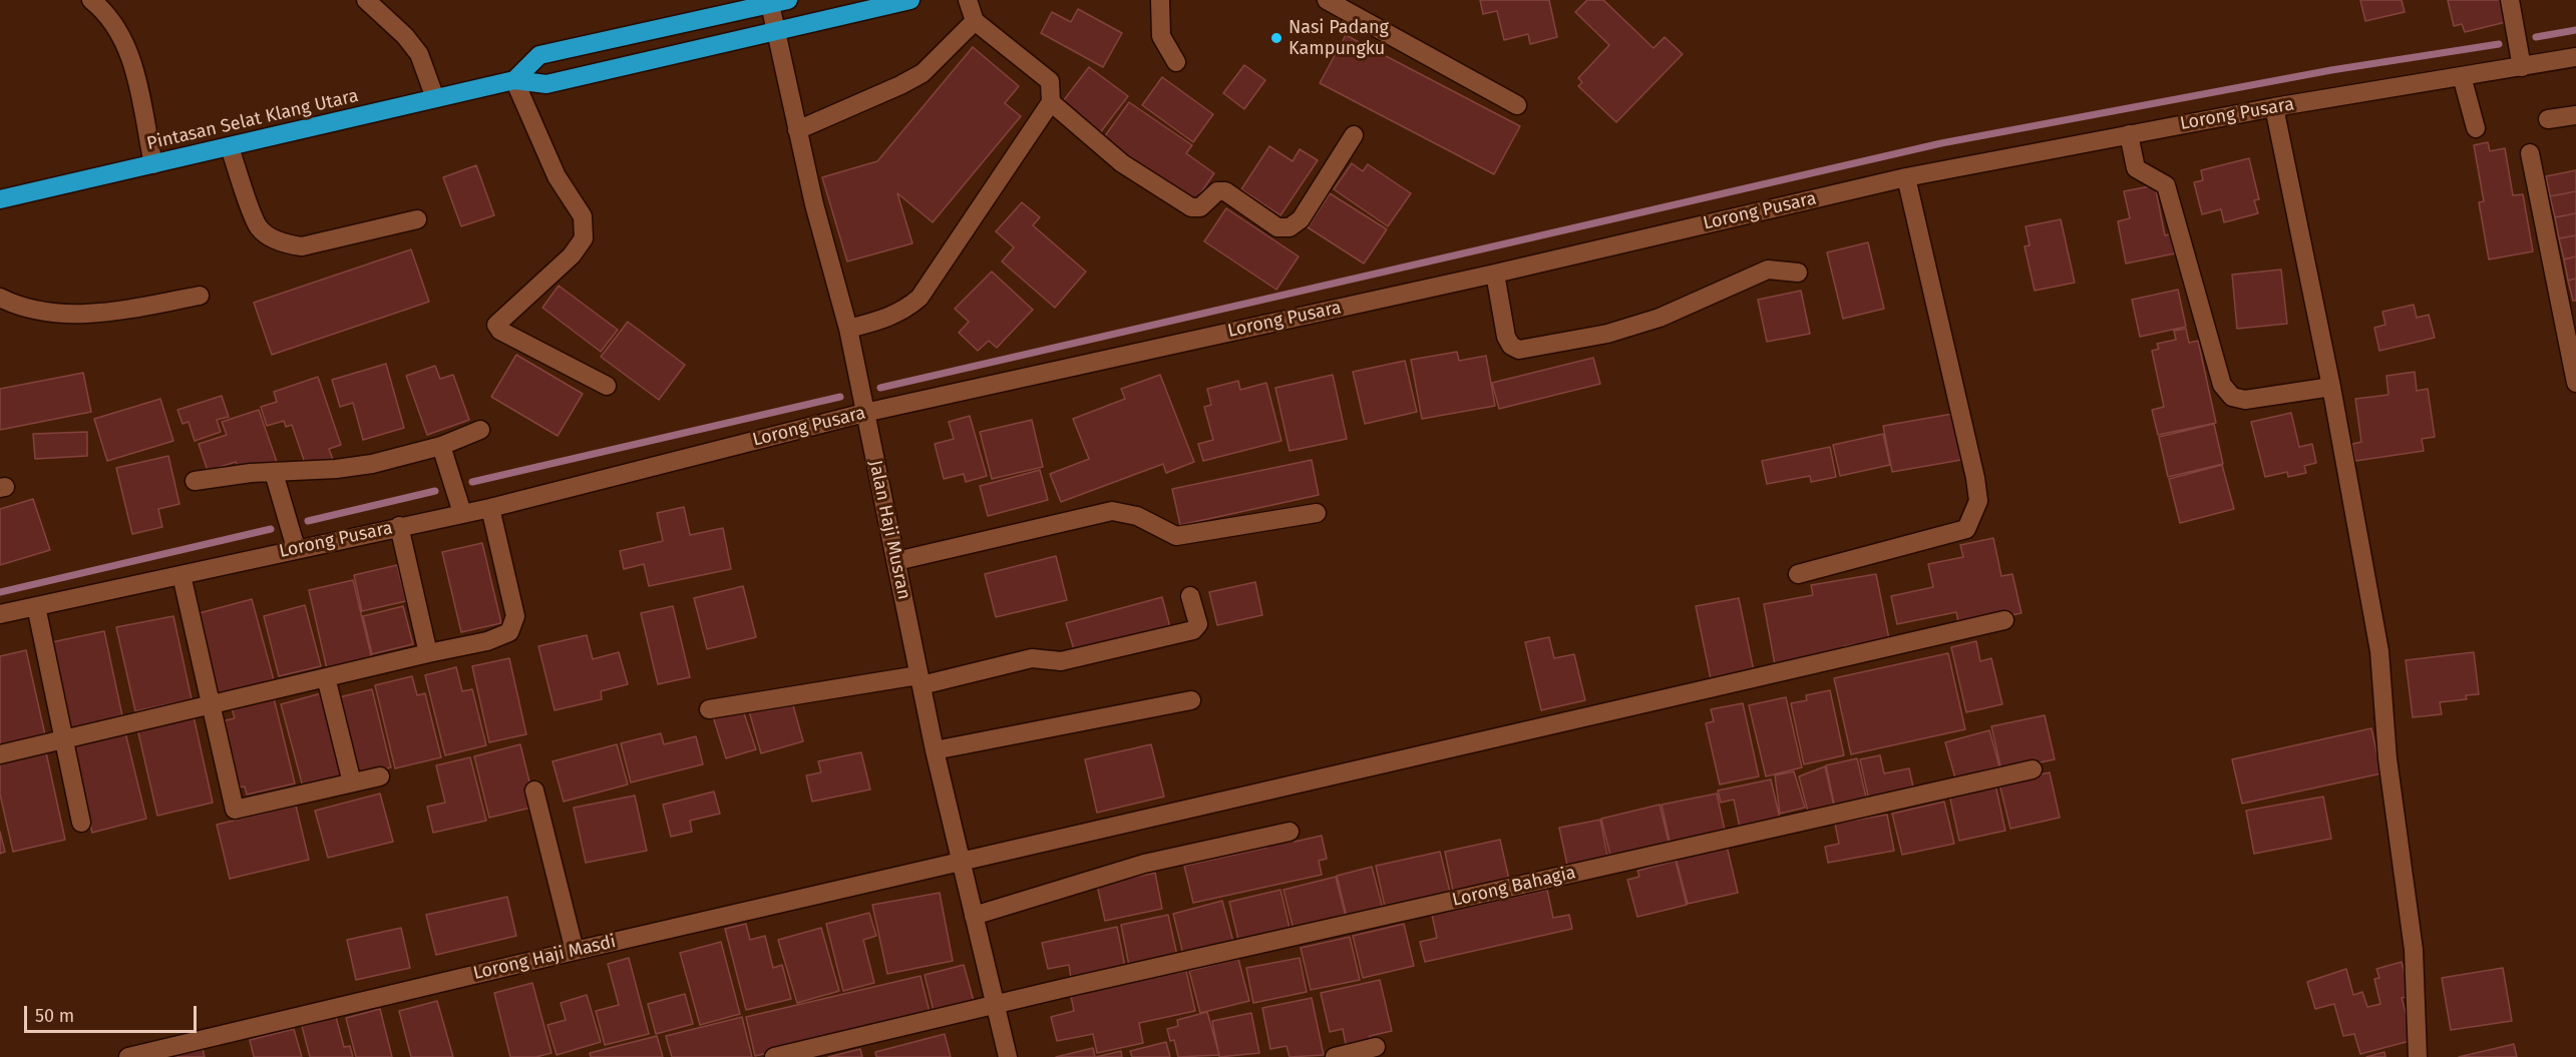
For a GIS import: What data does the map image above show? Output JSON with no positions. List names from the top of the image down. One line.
{"streets":{"highway":["Pintasan Selat Klang Utara"],"street":["Lorong Pusara","Jalan Haji Musran","Lorong Bahagia","Lorong Haji Masdi"]},"crossings":[["Lorong Pusara","Jalan Haji Musran"],["Pintasan Selat Klang Utara","Jalan Haji Musran"],["Jalan Haji Musran","Lorong Bahagia"],["Jalan Haji Musran","Lorong Haji Masdi"]],"places":["Nasi Padang Kampungku"],"scale_bar":"50 m"}
